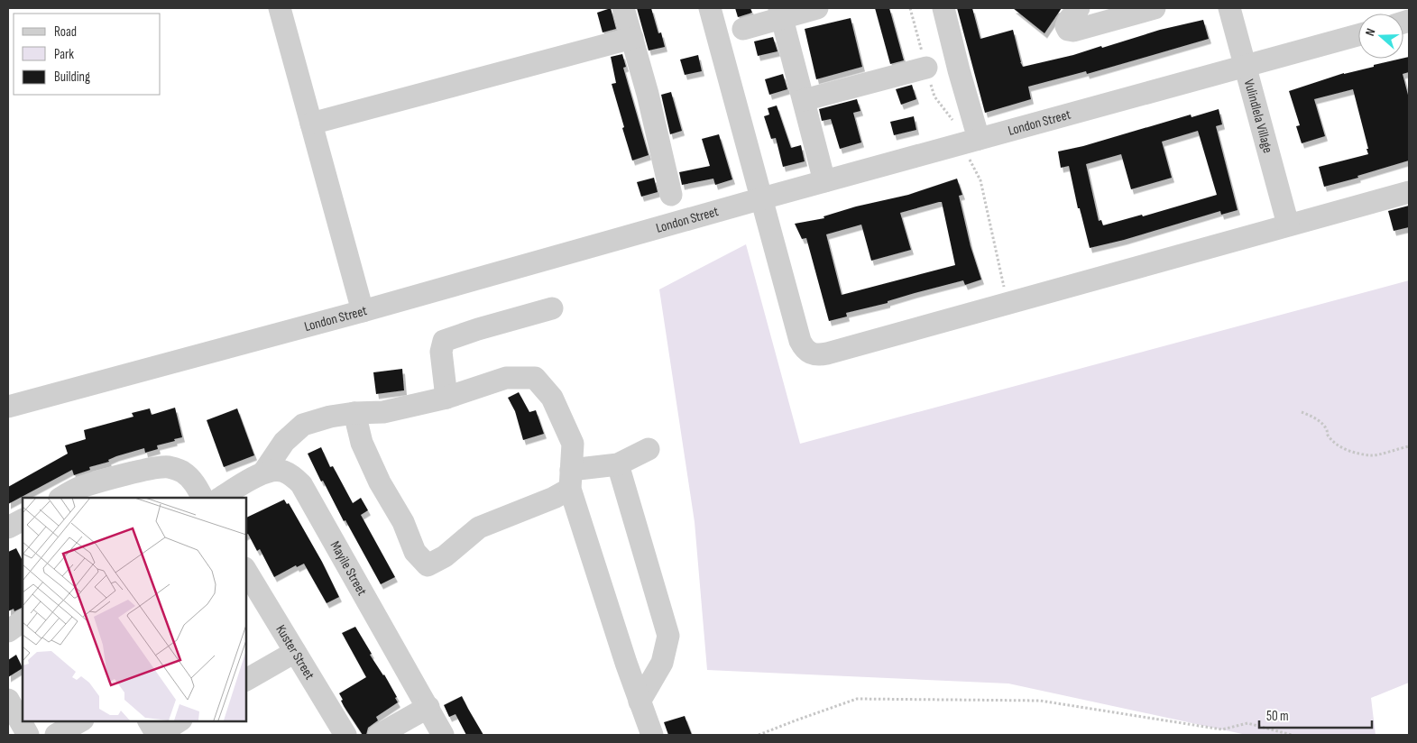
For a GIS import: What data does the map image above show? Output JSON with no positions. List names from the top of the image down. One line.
{"streets":{"street":["Vulindlela Village","London Street","Mayile Street","Kuster Street"]},"crossings":[["Vulindlela Village","London Street"]],"legend":["Road","Park","Building"],"scale_bar":"50 m","north":"left"}
